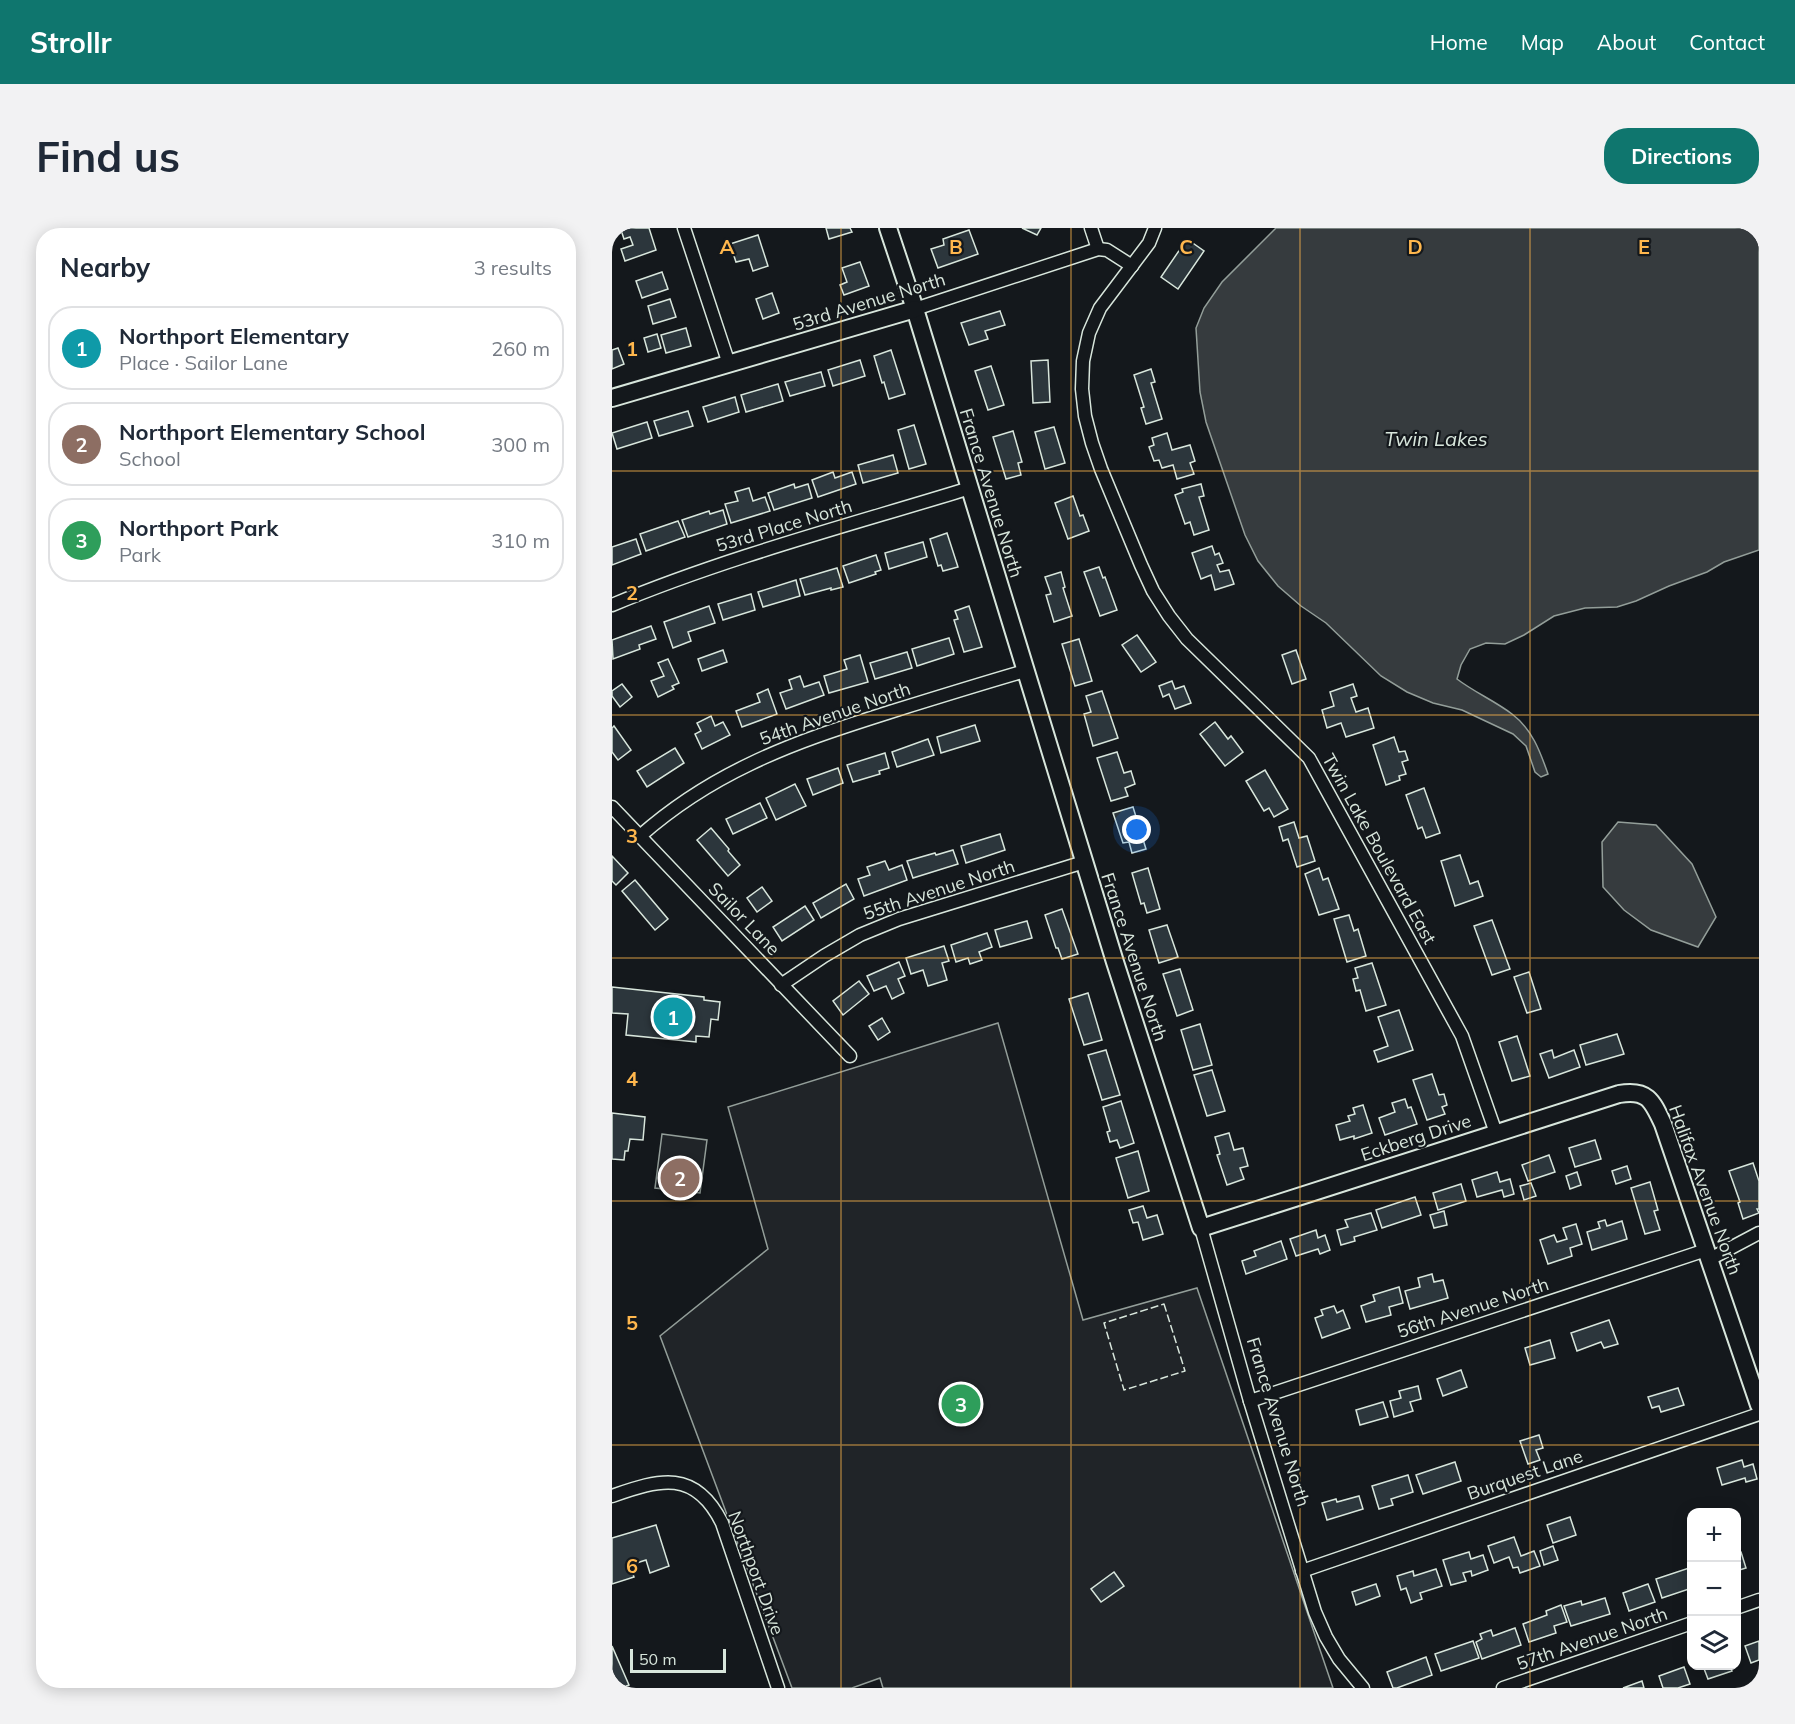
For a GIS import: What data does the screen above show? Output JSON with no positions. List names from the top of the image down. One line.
{"streets":{"street":["53rd Avenue North","France Avenue North","53rd Place North","54th Avenue North","Twin Lake Boulevard East","55th Avenue North","Sailor Lane","Eckberg Drive","Halifax Avenue North","56th Avenue North","Burquest Lane","Northport Drive","57th Avenue North"]},"crossings":[["53rd Avenue North","France Avenue North"],["France Avenue North","53rd Place North"],["France Avenue North","54th Avenue North"],["France Avenue North","55th Avenue North"],["France Avenue North","Eckberg Drive"],["France Avenue North","56th Avenue North"],["France Avenue North","Burquest Lane"],["54th Avenue North","Sailor Lane"],["Twin Lake Boulevard East","Eckberg Drive"],["55th Avenue North","Sailor Lane"],["Eckberg Drive","Halifax Avenue North"],["Halifax Avenue North","56th Avenue North"]],"water":["Twin Lakes"],"scale_bar":"50 m","page":{"header":"Strollr","nav":["Home","Map","About","Contact"],"buttons":"Directions","title":"Find us","heading":["Nearby","3 results"],"list":[{"mark":"1","name":"Northport Elementary","note":"Place · Sailor Lane","value":"260 m"},{"mark":"2","name":"Northport Elementary School","note":"School","value":"300 m"},{"mark":"3","name":"Northport Park","note":"Park","value":"310 m"}],"pins":["1","2","3"],"map_buttons":["+","−"],"scale":"50 m"},"grid":{"columns":["A","B","C","D","E"],"rows":["1","2","3","4","5","6"]}}
